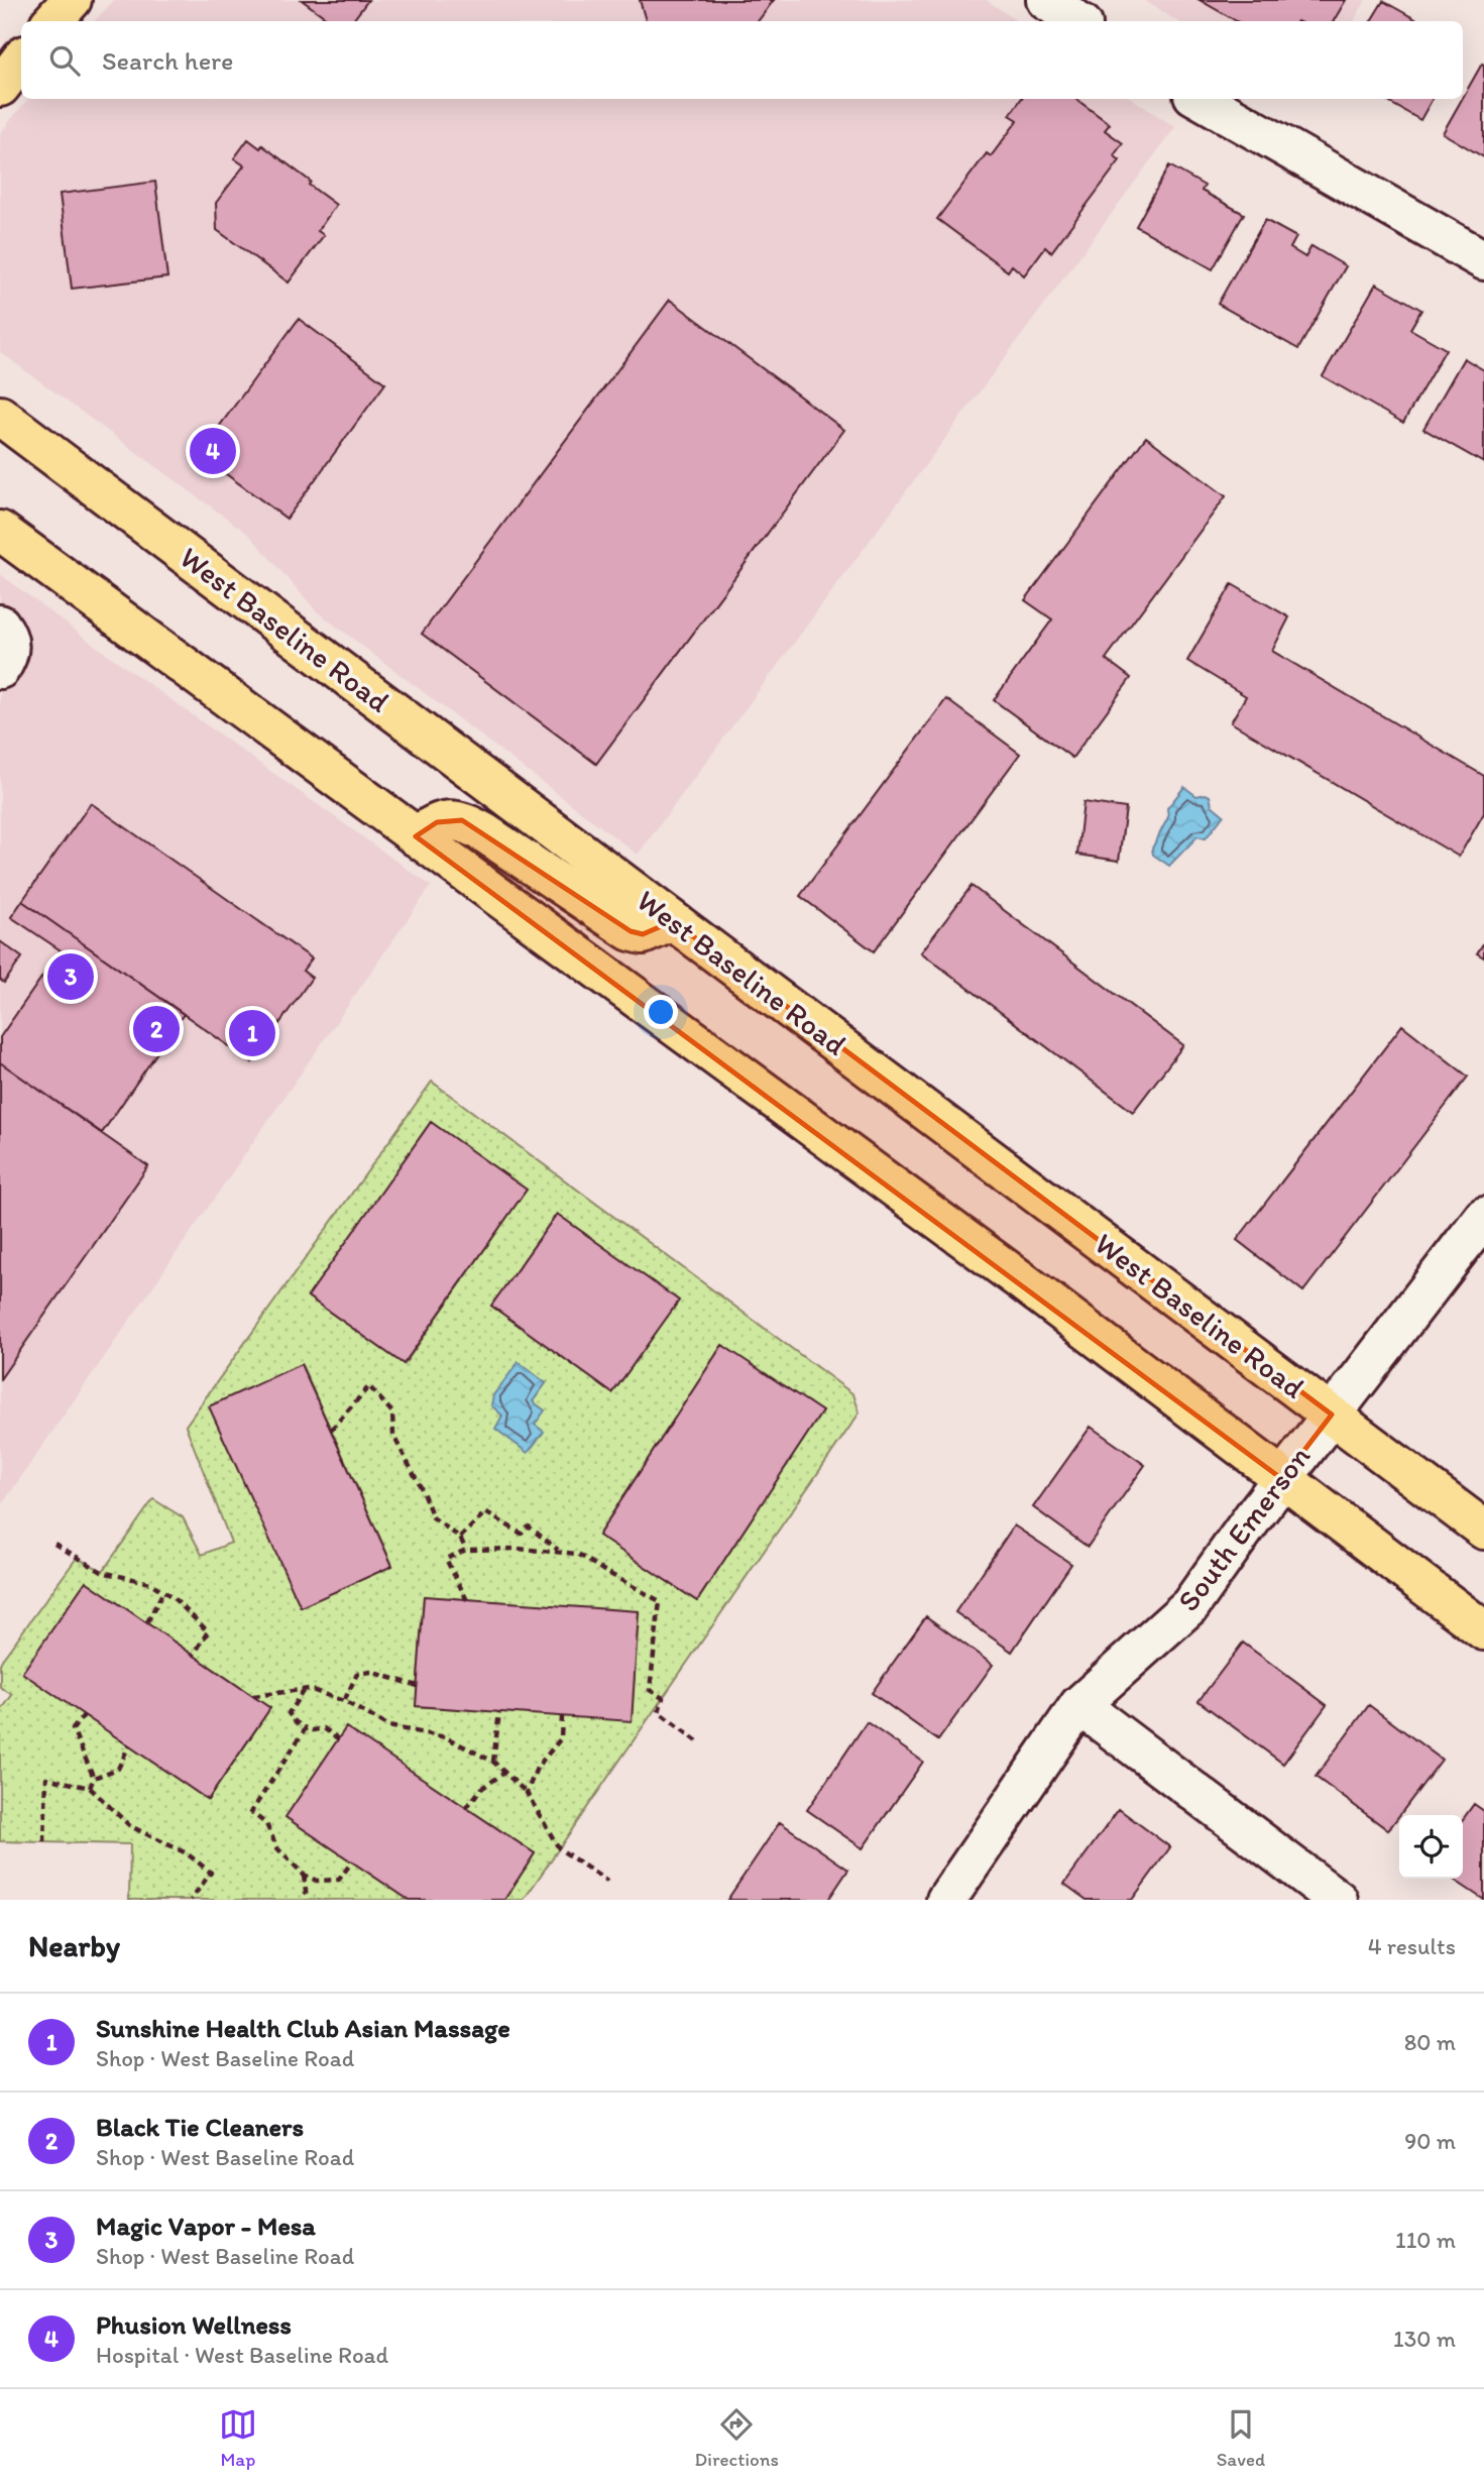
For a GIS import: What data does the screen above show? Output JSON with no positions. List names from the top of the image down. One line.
{"streets":{"main road":["West Baseline Road"],"street":["South Emerson"]},"crossings":[["West Baseline Road","South Emerson"]],"page":{"search":"Search here","pins":["4","3","2","1"],"heading":["Nearby","4 results"],"list":[{"mark":"1","name":"Sunshine Health Club Asian Massage","note":"Shop · West Baseline Road","value":"80 m"},{"mark":"2","name":"Black Tie Cleaners","note":"Shop · West Baseline Road","value":"90 m"},{"mark":"3","name":"Magic Vapor - Mesa","note":"Shop · West Baseline Road","value":"110 m"},{"mark":"4","name":"Phusion Wellness","note":"Hospital · West Baseline Road","value":"130 m"}],"nav":["Map","Directions","Saved"]}}
